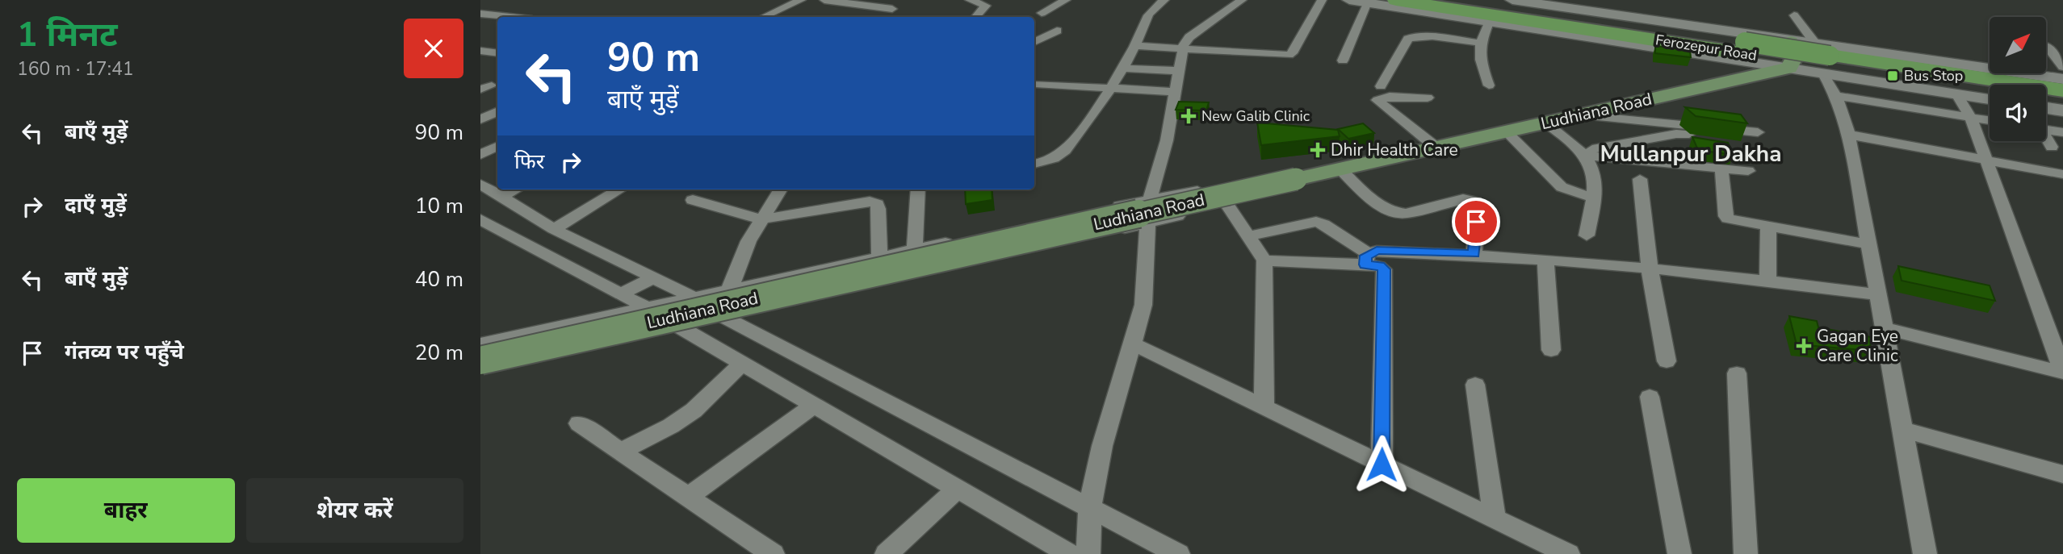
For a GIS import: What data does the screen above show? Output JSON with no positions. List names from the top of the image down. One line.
{"streets":{"highway":["Ferozepur Road"],"main road":["Ludhiana Road"]},"districts":["Mullanpur Dakha"],"places":{"transit":["Bus Stop"],"health":["New Galib Clinic","Dhir Health Care","Gagan Eye Care Clinic"]},"north":"top right","page":{"heading":["1 मिनट","160 m · 17:41"],"turn":["90 m","बाएँ मुड़ें"],"list":[{"name":"बाएँ मुड़ें","value":"90 m"},{"name":"दाएँ मुड़ें","value":"10 m"},{"name":"बाएँ मुड़ें","value":"40 m"},{"name":"गंतव्य पर पहुँचे","value":"20 m"}],"then":"फिर","buttons":["बाहर","शेयर करें"]}}
